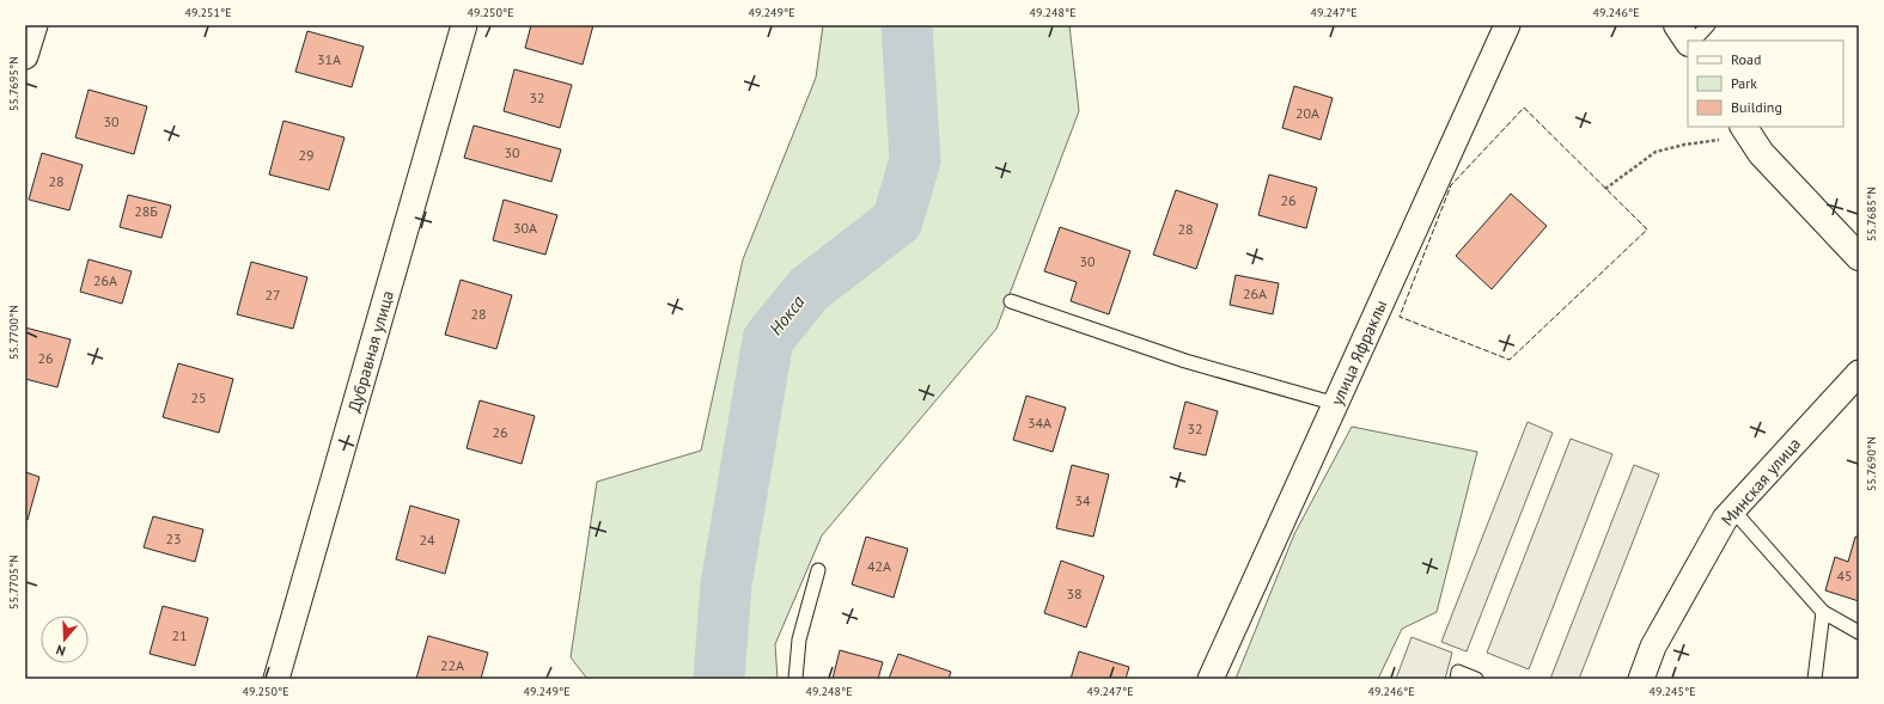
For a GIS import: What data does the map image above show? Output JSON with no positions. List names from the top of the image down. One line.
{"streets":{"street":["Дубравная улица","улица Яфраклы","Минская улица"]},"water":["Нокса"],"house_numbers":["31А","32","20А","30","30","29","28","26","28Б","30А","28","30","26А","26А","27","28","26","25","34А","32","26","34","23","24","42А","45","38","21","22А"],"legend":["Road","Park","Building"],"north":"bottom","coordinates":["49.251°E","49.250°E","49.249°E","49.248°E","49.247°E","49.246°E","55.7695°N","55.7685°N","55.7700°N","55.7690°N","55.7705°N","49.245°E"]}
